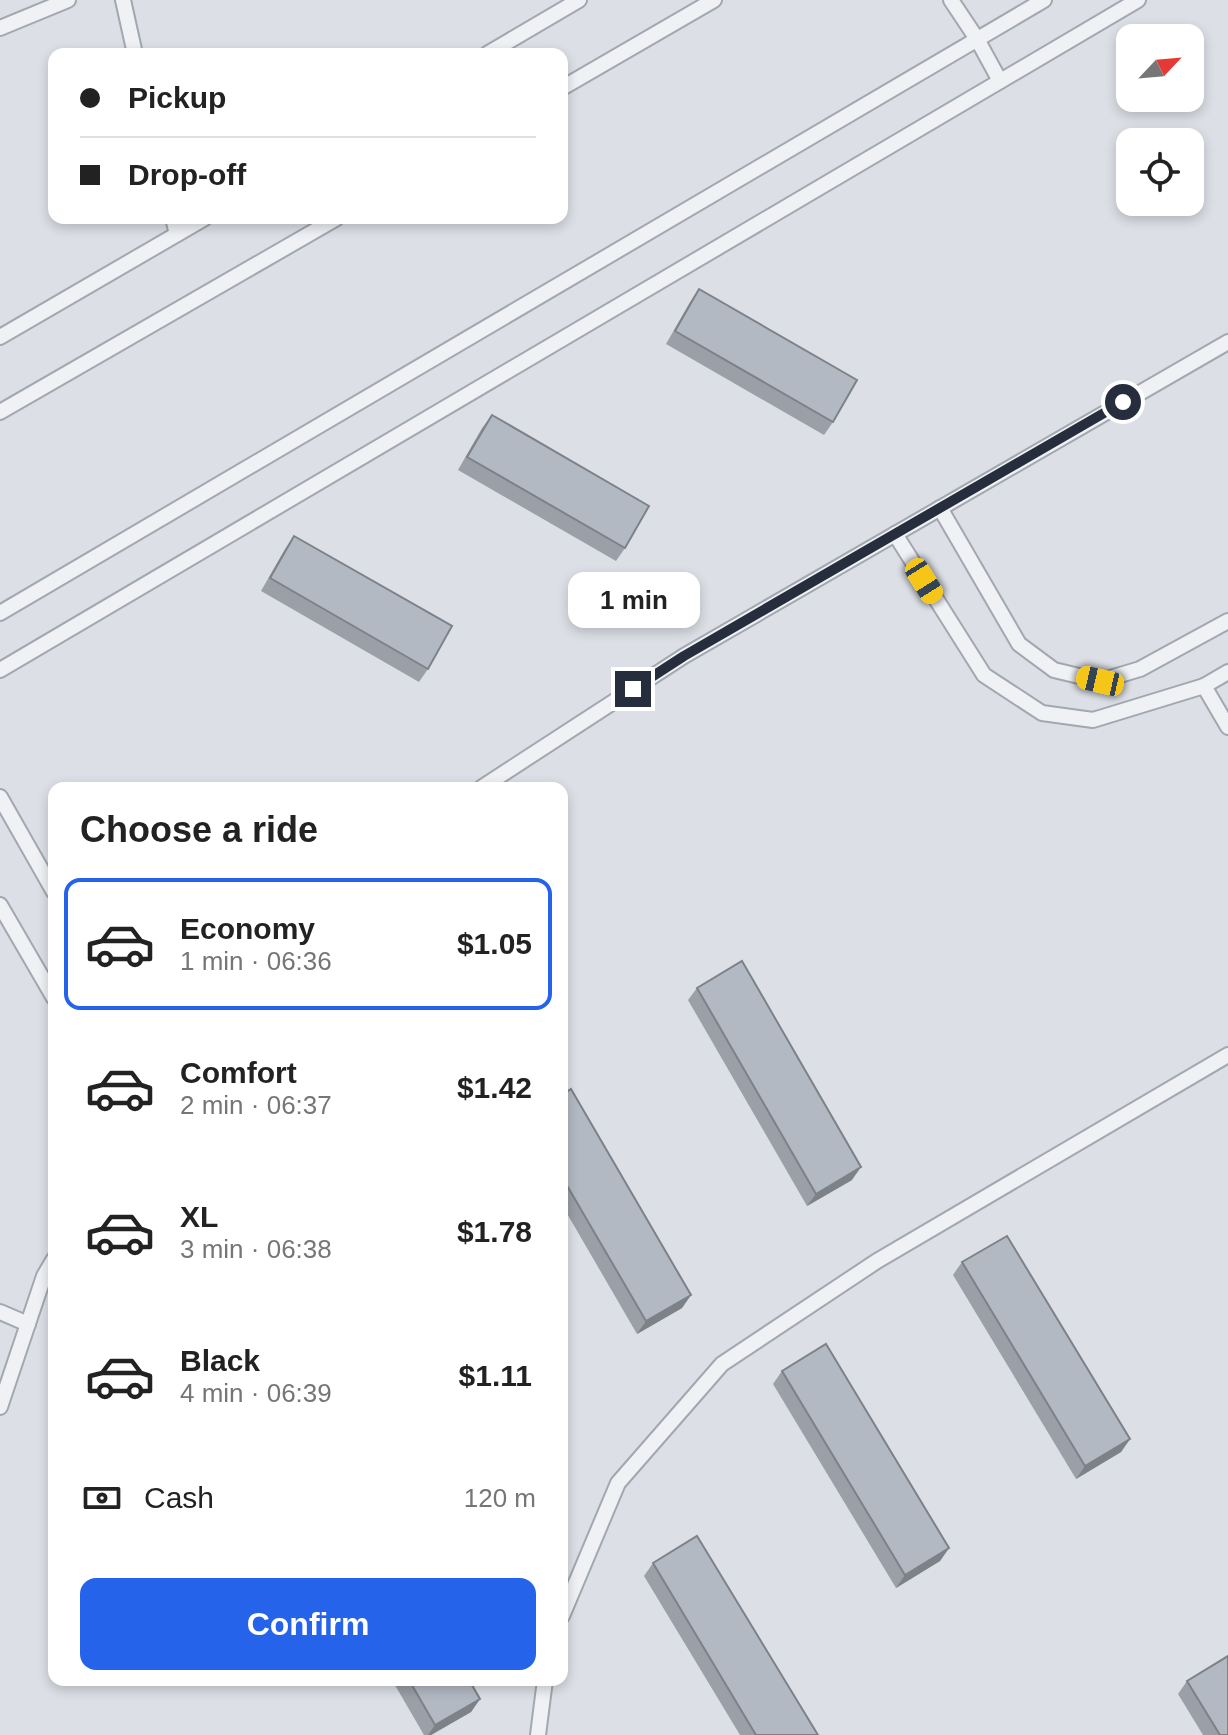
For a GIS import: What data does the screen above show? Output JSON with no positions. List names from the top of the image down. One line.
{"north":"top right","page":{"banner":["Pickup","Drop-off"],"bubble":"1 min","heading":"Choose a ride","list":[{"name":"Economy","note":"1 min · 06:36","value":"$1.05"},{"name":"Comfort","note":"2 min · 06:37","value":"$1.42"},{"name":"XL","note":"3 min · 06:38","value":"$1.78"},{"name":"Black","note":"4 min · 06:39","value":"$1.11"}],"pay":["Cash","120 m"],"buttons":"Confirm"}}
